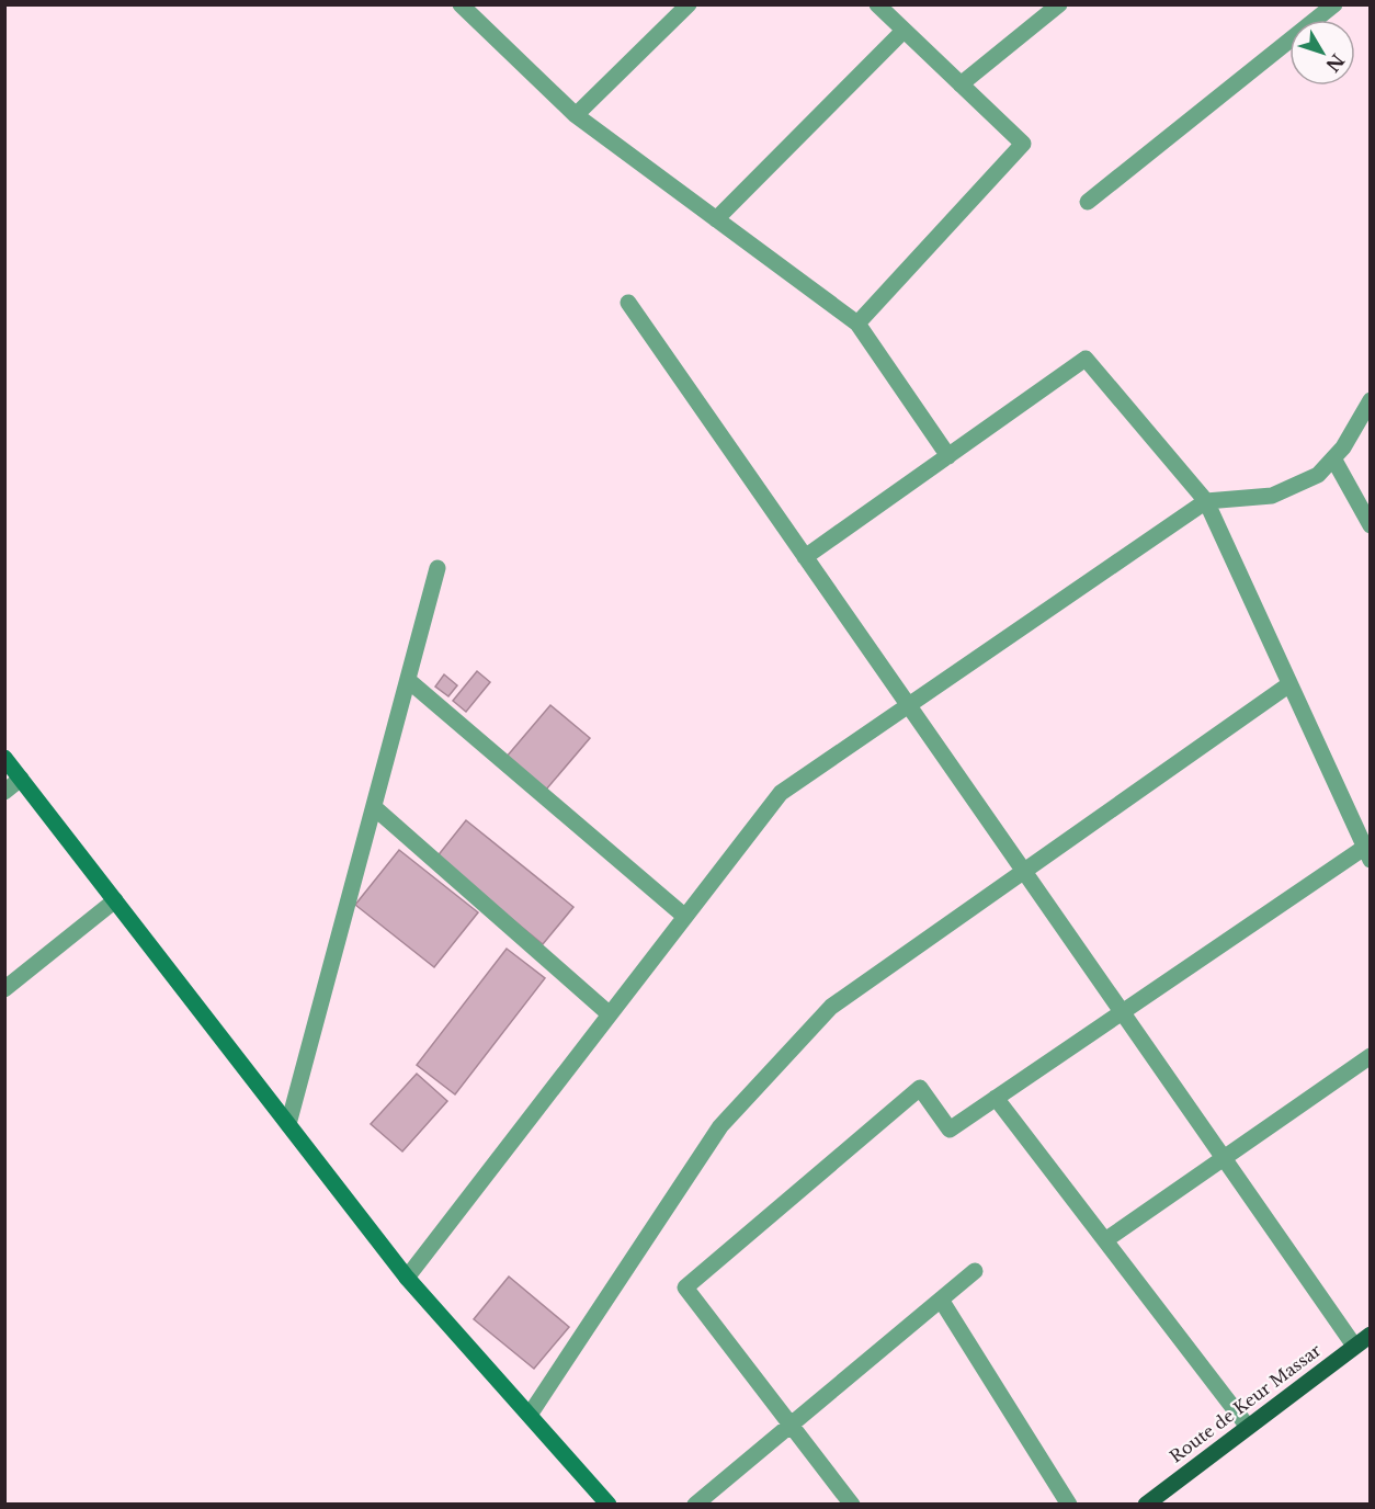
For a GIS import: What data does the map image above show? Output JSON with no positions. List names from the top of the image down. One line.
{"streets":{"main road":["Route de Keur Massar"]},"north":"bottom right"}
